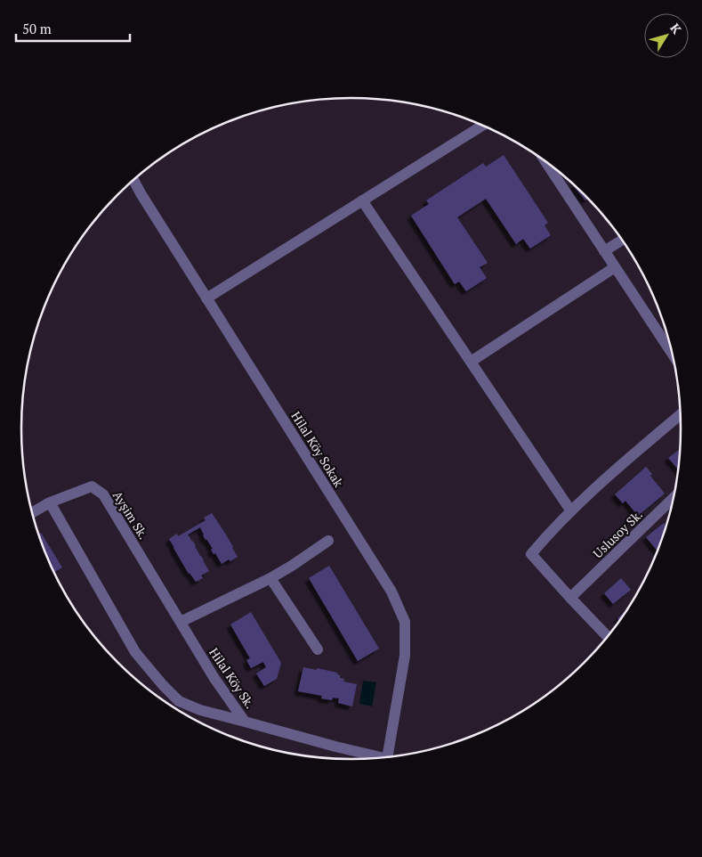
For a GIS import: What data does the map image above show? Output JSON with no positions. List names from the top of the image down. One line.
{"streets":{"street":["Hilal Köy Sokak","Ayşim Sk.","Uslusoy Sk.","Hilal Köy Sk."]},"crossings":[["Ayşim Sk.","Hilal Köy Sk."]],"scale_bar":"50 m","north":"top right"}
